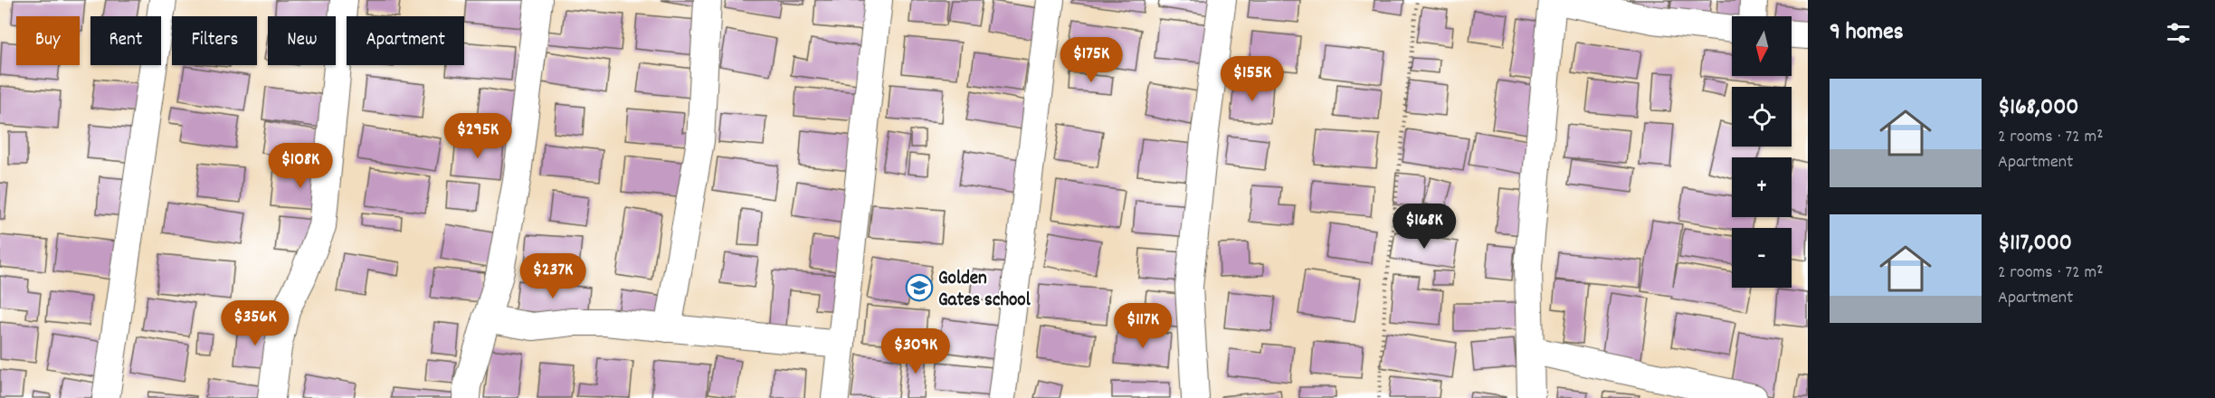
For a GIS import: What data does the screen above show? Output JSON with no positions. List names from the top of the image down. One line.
{"places":{"school or university":["Golden Gates school"]},"north":"bottom","page":{"heading":"9 homes","map_buttons":["+","−"],"chip":["Buy","Rent","Filters","New","Apartment"],"price":["$175K","$155K","$295K","$108K","$168K","$237K","$356K","$117K","$309K"],"list":[{"name":"$168,000","note":"2 rooms · 72 m² · Apartment"},{"name":"$117,000","note":"2 rooms · 72 m² · Apartment"}]}}
